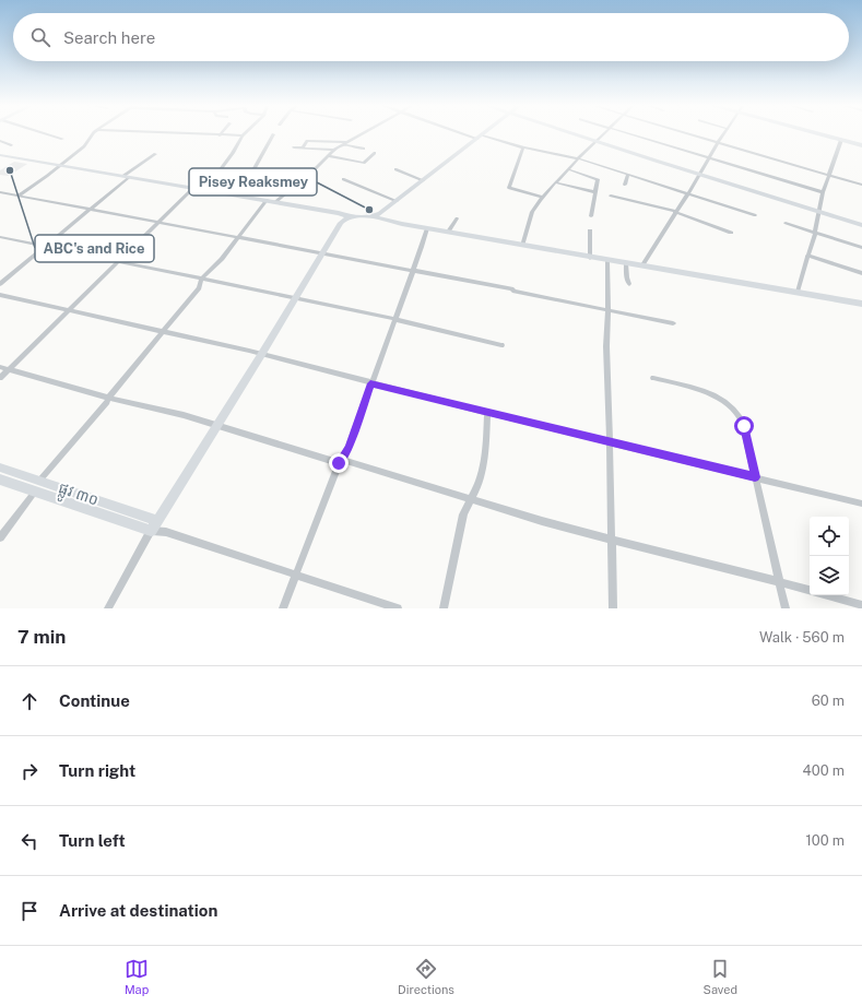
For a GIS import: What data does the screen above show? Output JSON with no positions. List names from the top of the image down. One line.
{"streets":{"street":["ផ្លូវ ៣០"]},"places":["ABC's and Rice","Pisey Reaksmey"],"page":{"search":"Search here","heading":["7 min","Walk · 560 m"],"list":[["Continue","60 m"],["Turn right","400 m"],["Turn left","100 m"],"Arrive at destination"],"nav":["Map","Directions","Saved"]}}
